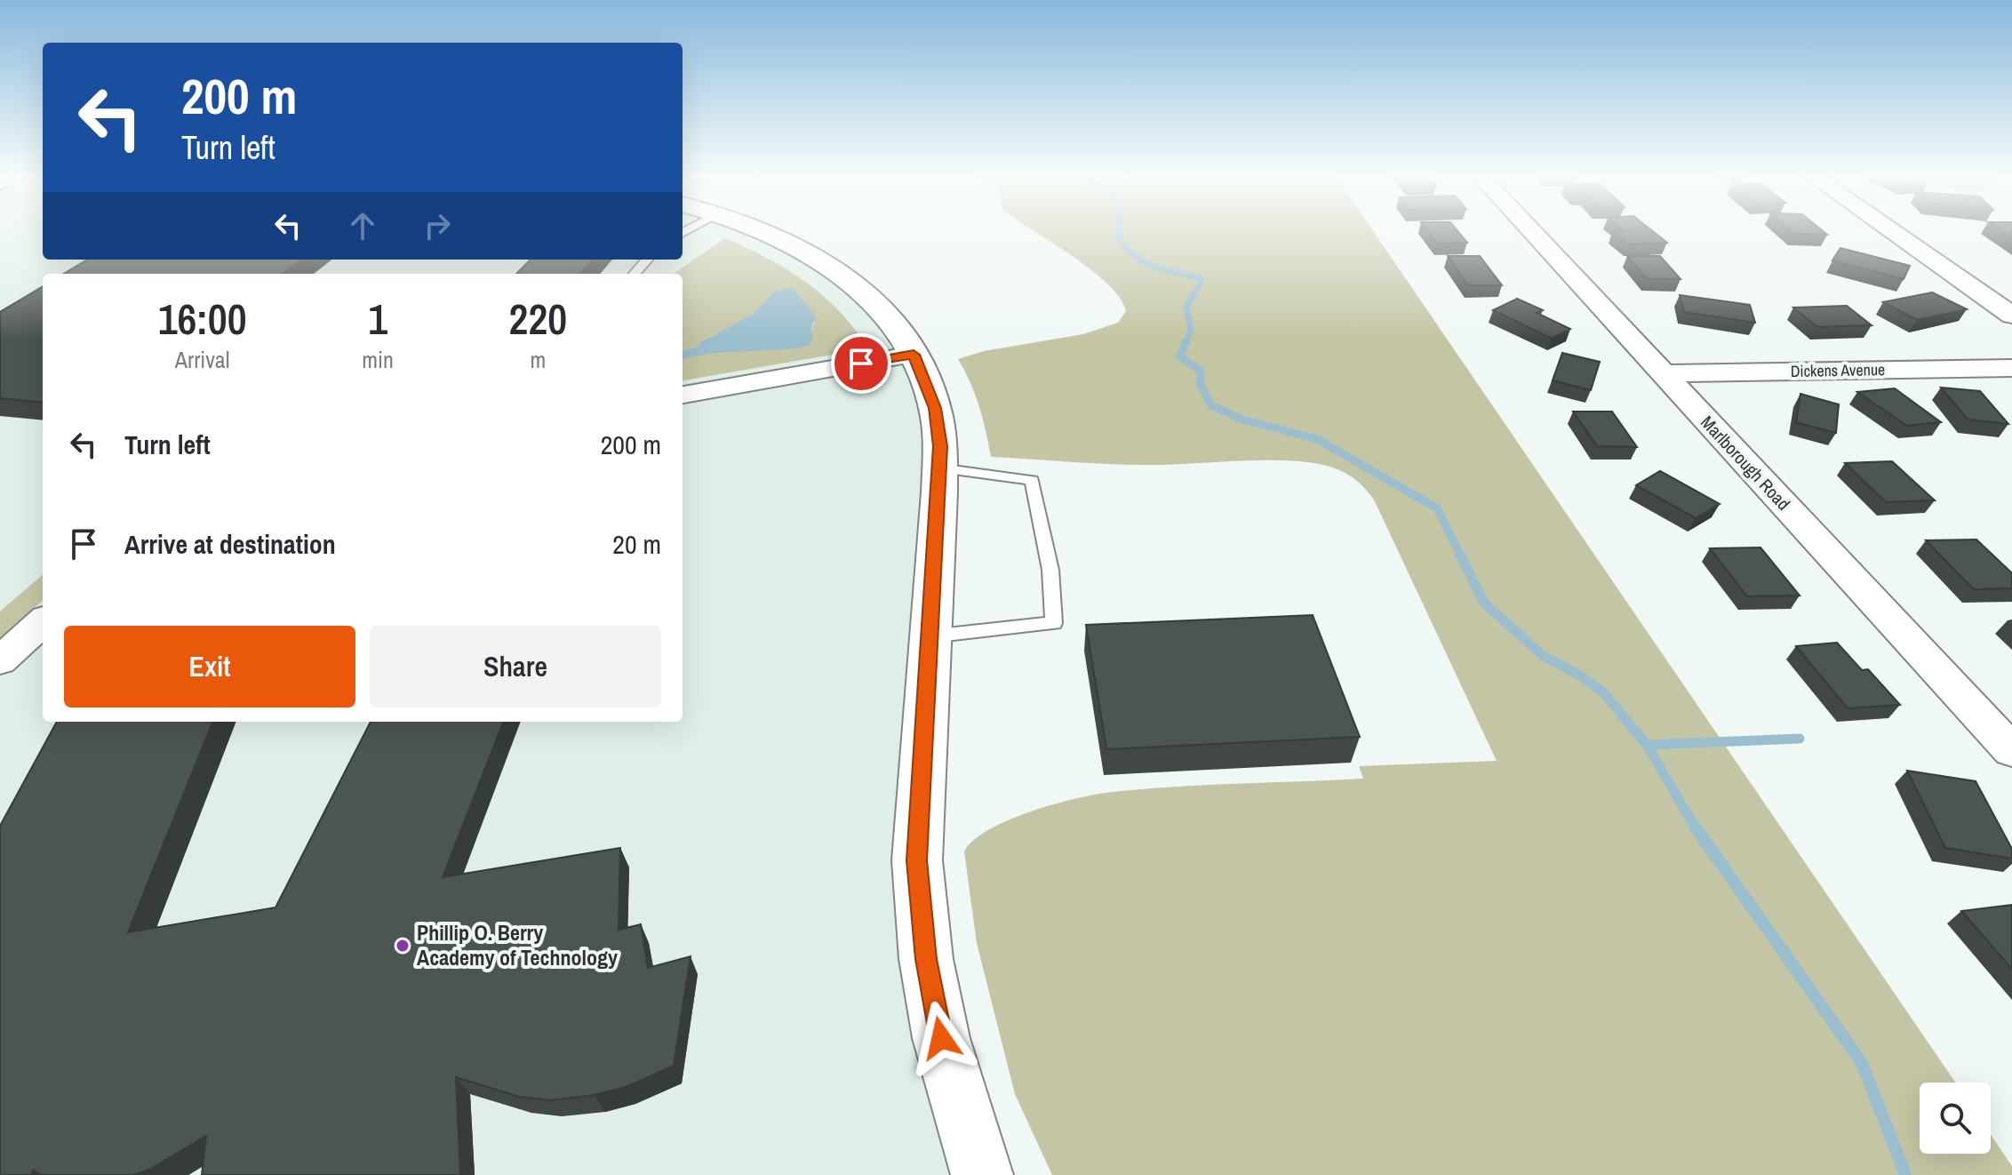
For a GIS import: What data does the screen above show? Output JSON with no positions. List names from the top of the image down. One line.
{"streets":{"street":["Dickens Avenue","Marlborough Road"]},"crossings":[["Dickens Avenue","Marlborough Road"]],"places":["Phillip O. Berry Academy of Technology"],"page":{"turn":["200 m","Turn left"],"eta":["16:00","Arrival","1","min","220","m"],"list":[{"name":"Turn left","value":"200 m"},{"name":"Arrive at destination","value":"20 m"}],"buttons":["Exit","Share"]}}
